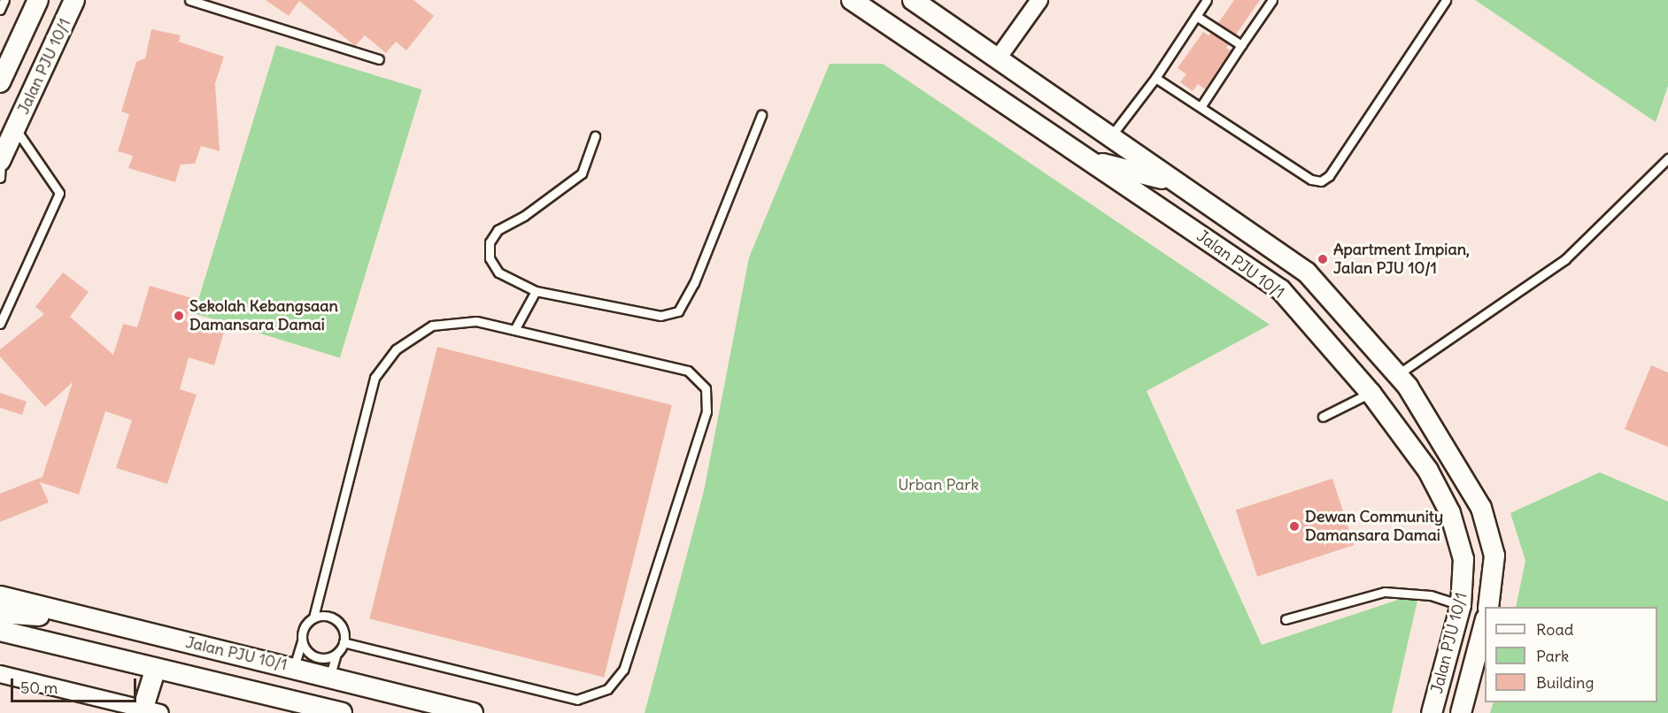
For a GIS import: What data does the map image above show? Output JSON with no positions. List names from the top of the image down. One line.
{"streets":{"street":["Jalan PJU 10/1"]},"parks":["Urban Park"],"places":["Apartment Impian, Jalan PJU 10/1","Sekolah Kebangsaan Damansara Damai","Dewan Community Damansara Damai"],"legend":["Road","Park","Building"],"scale_bar":"50 m"}
